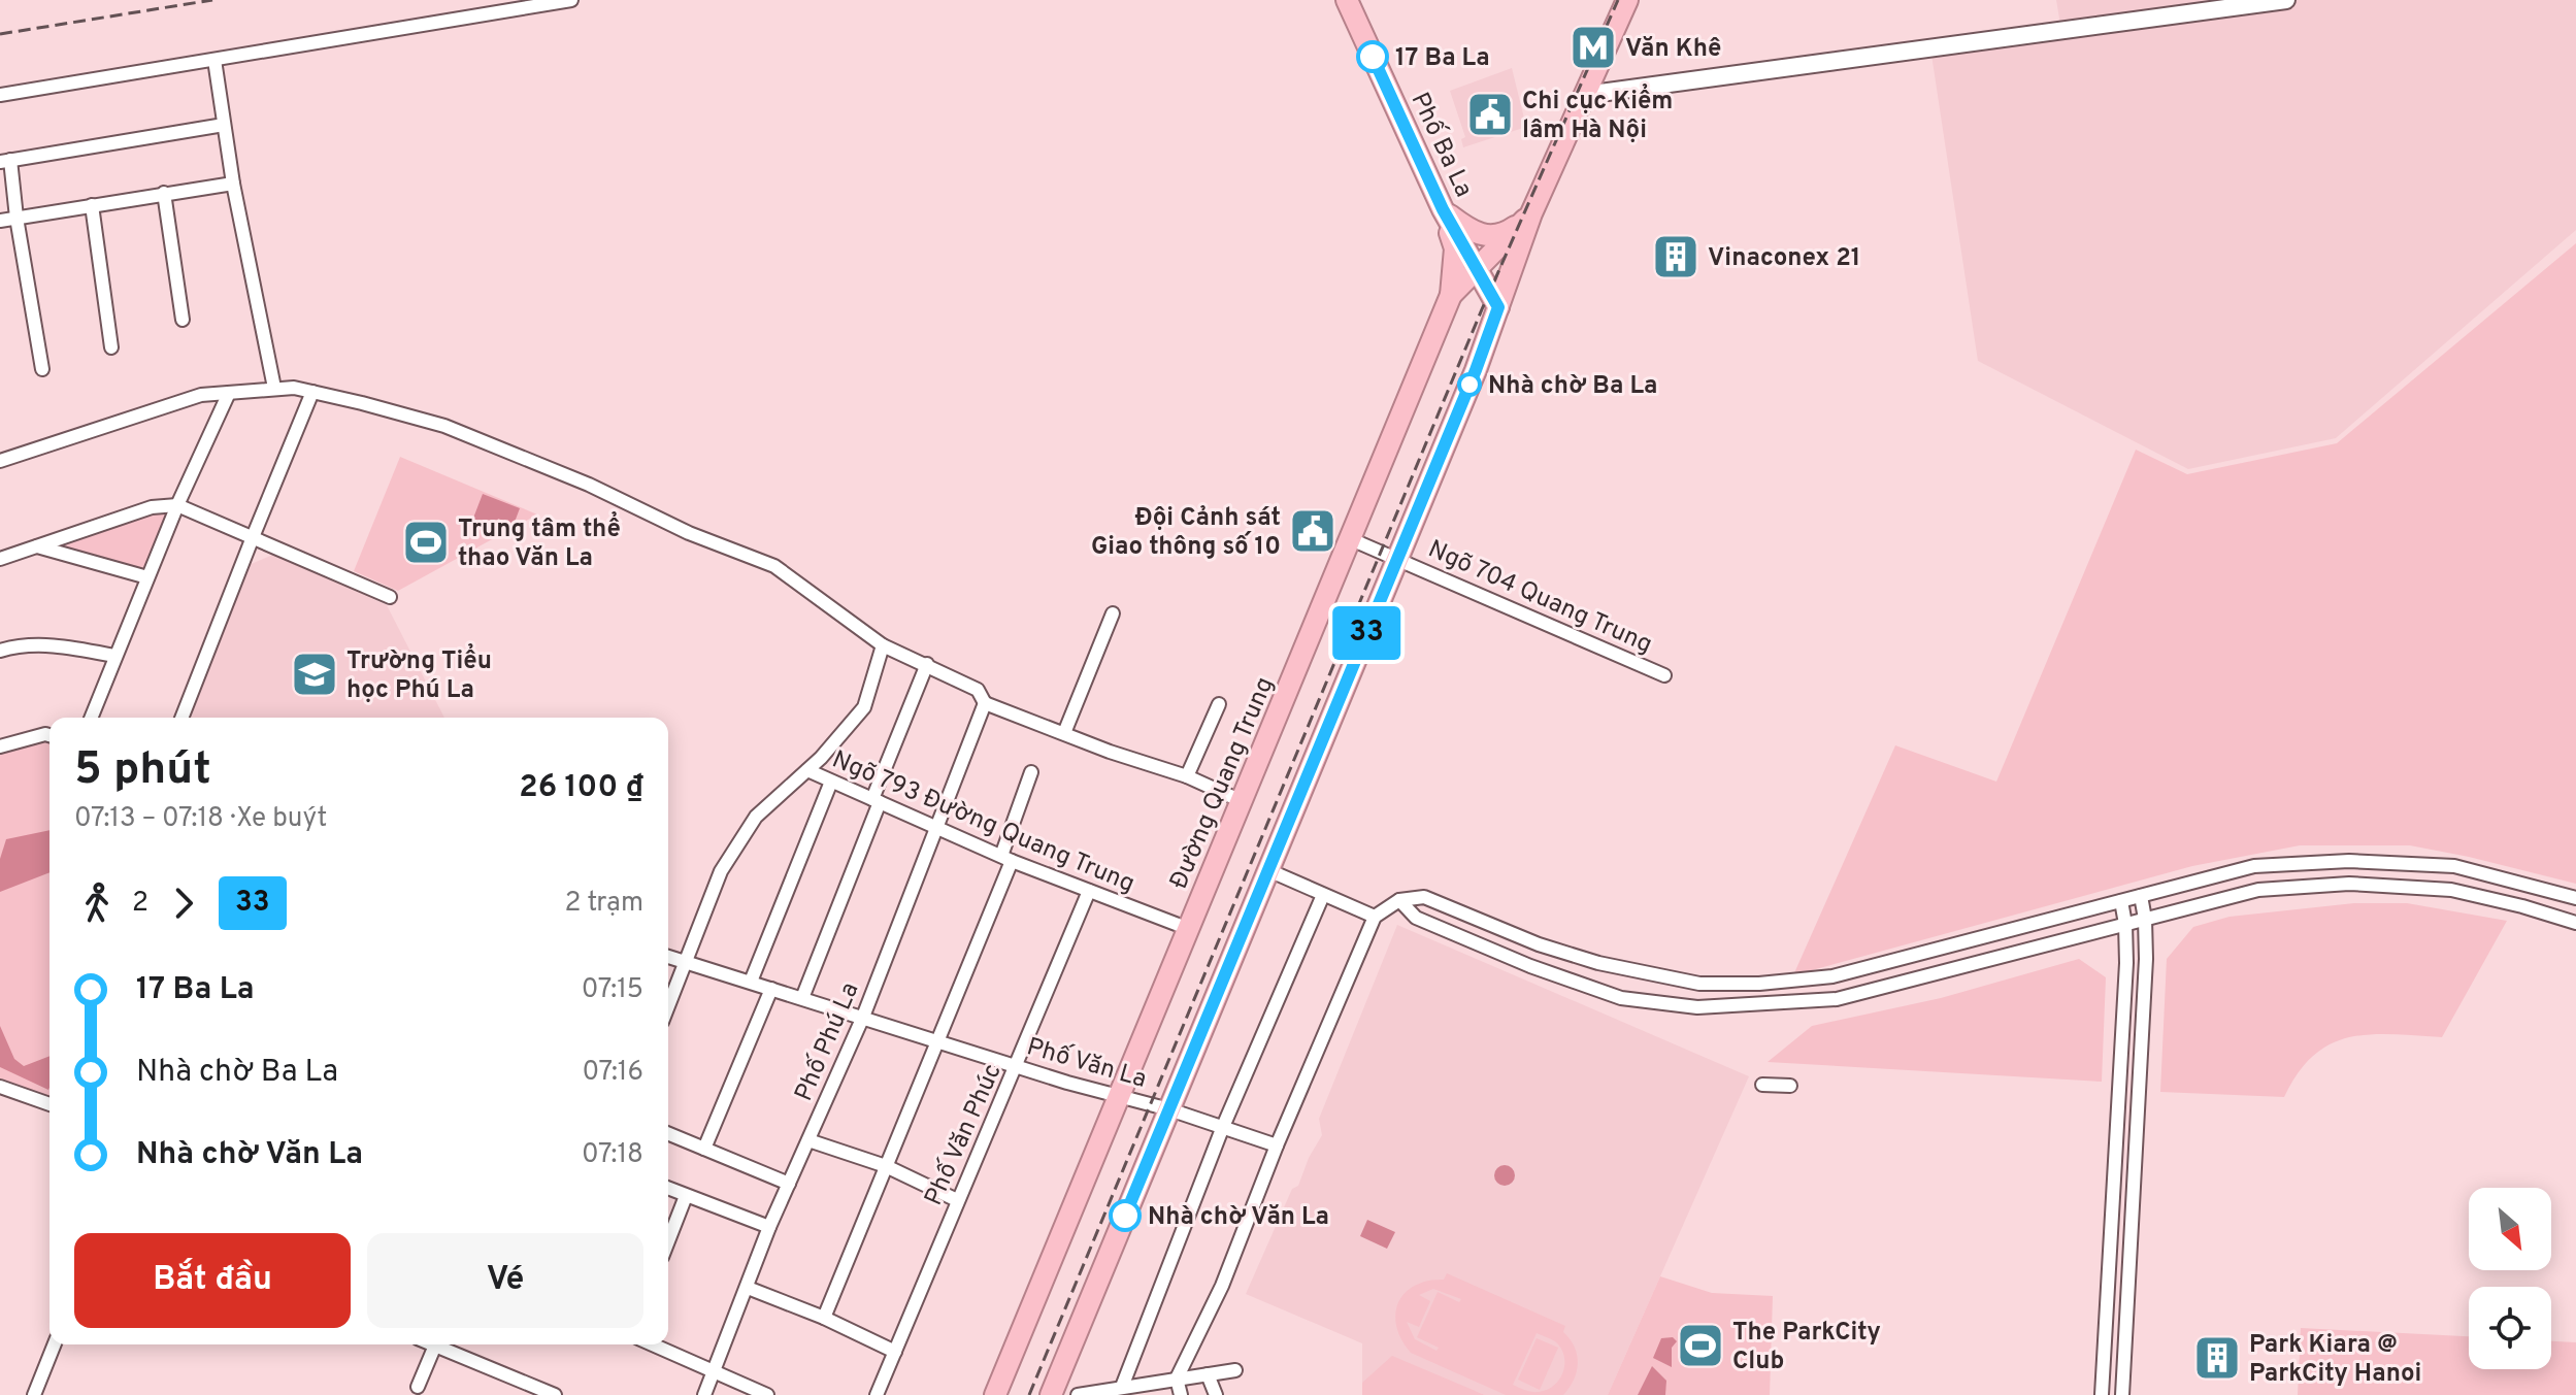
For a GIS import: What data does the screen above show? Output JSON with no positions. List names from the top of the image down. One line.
{"streets":{"highway":["Phố Ba La","Đường Quang Trung"],"street":["Ngõ 704 Quang Trung","Ngõ 793 Đường Quang Trung","Phố Phú La","Phố Văn La","Phố Văn Phúc"]},"crossings":[["Phố Ba La","Đường Quang Trung"],["Ngõ 704 Quang Trung","Đường Quang Trung"],["Đường Quang Trung","Ngõ 793 Đường Quang Trung"],["Đường Quang Trung","Phố Văn La"],["Ngõ 793 Đường Quang Trung","Phố Phú La"],["Ngõ 793 Đường Quang Trung","Phố Văn Phúc"],["Phố Phú La","Phố Văn La"],["Phố Văn La","Phố Văn Phúc"]],"places":{"metro station":["Văn Khê"],"other":["17 Ba La","Nhà chờ Ba La","Nhà chờ Văn La"],"public building":["Chi cục Kiểm lâm Hà Nội","Đội Cảnh sát Giao thông số 10"],"building":["Vinaconex 21","Park Kiara @ ParkCity Hanoi"],"sports":["Trung tâm thể thao Văn La","The ParkCity Club"],"school or university":["Trường Tiểu học Phú La"]},"lines":["bus line 33"],"north":"bottom right","page":{"on_map":"33","heading":["5 phút","07:13 – 07:18 · Xe buýt","26 100 ₫"],"legs":["2","33","2 trạm"],"list":[{"name":"17 Ba La","value":"07:15"},{"name":"Nhà chờ Ba La","value":"07:16"},{"name":"Nhà chờ Văn La","value":"07:18"}],"buttons":["Bắt đầu","Vé"]}}
